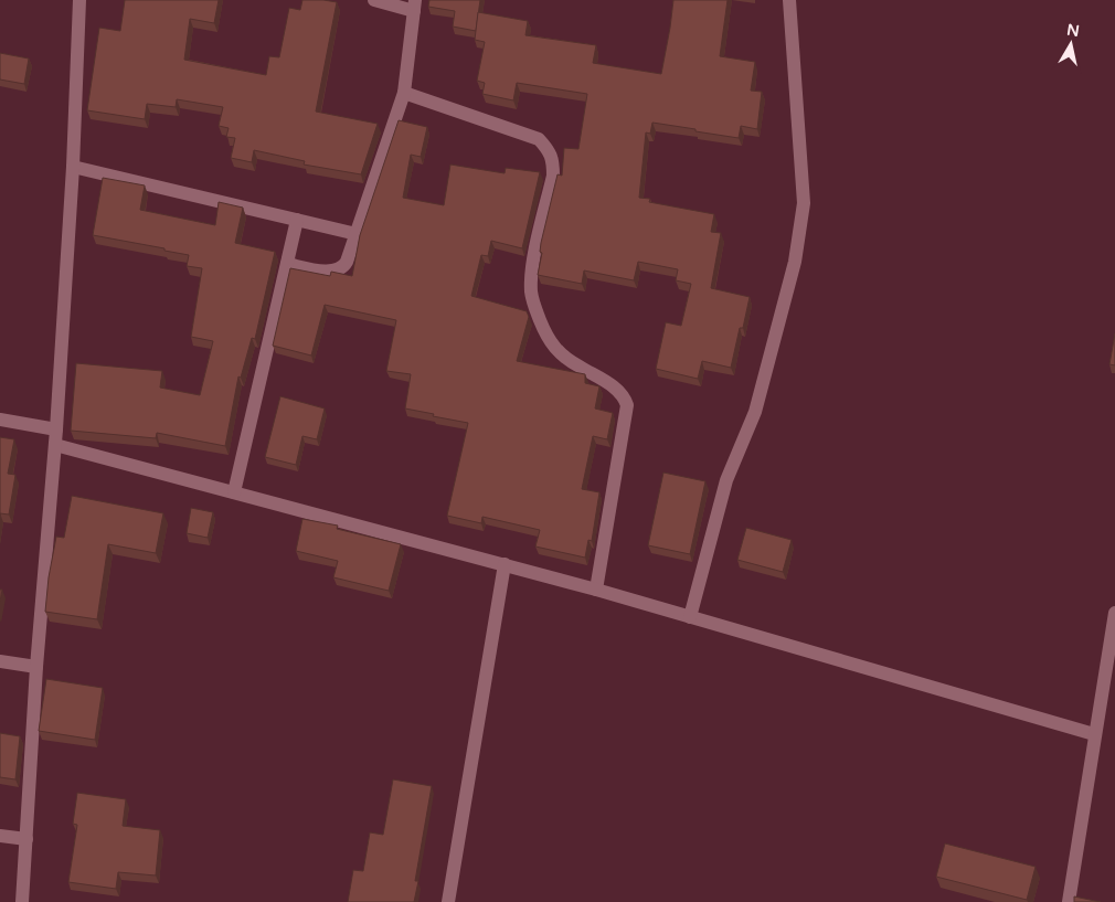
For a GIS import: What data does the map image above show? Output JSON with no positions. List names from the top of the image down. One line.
{"north":"top"}
